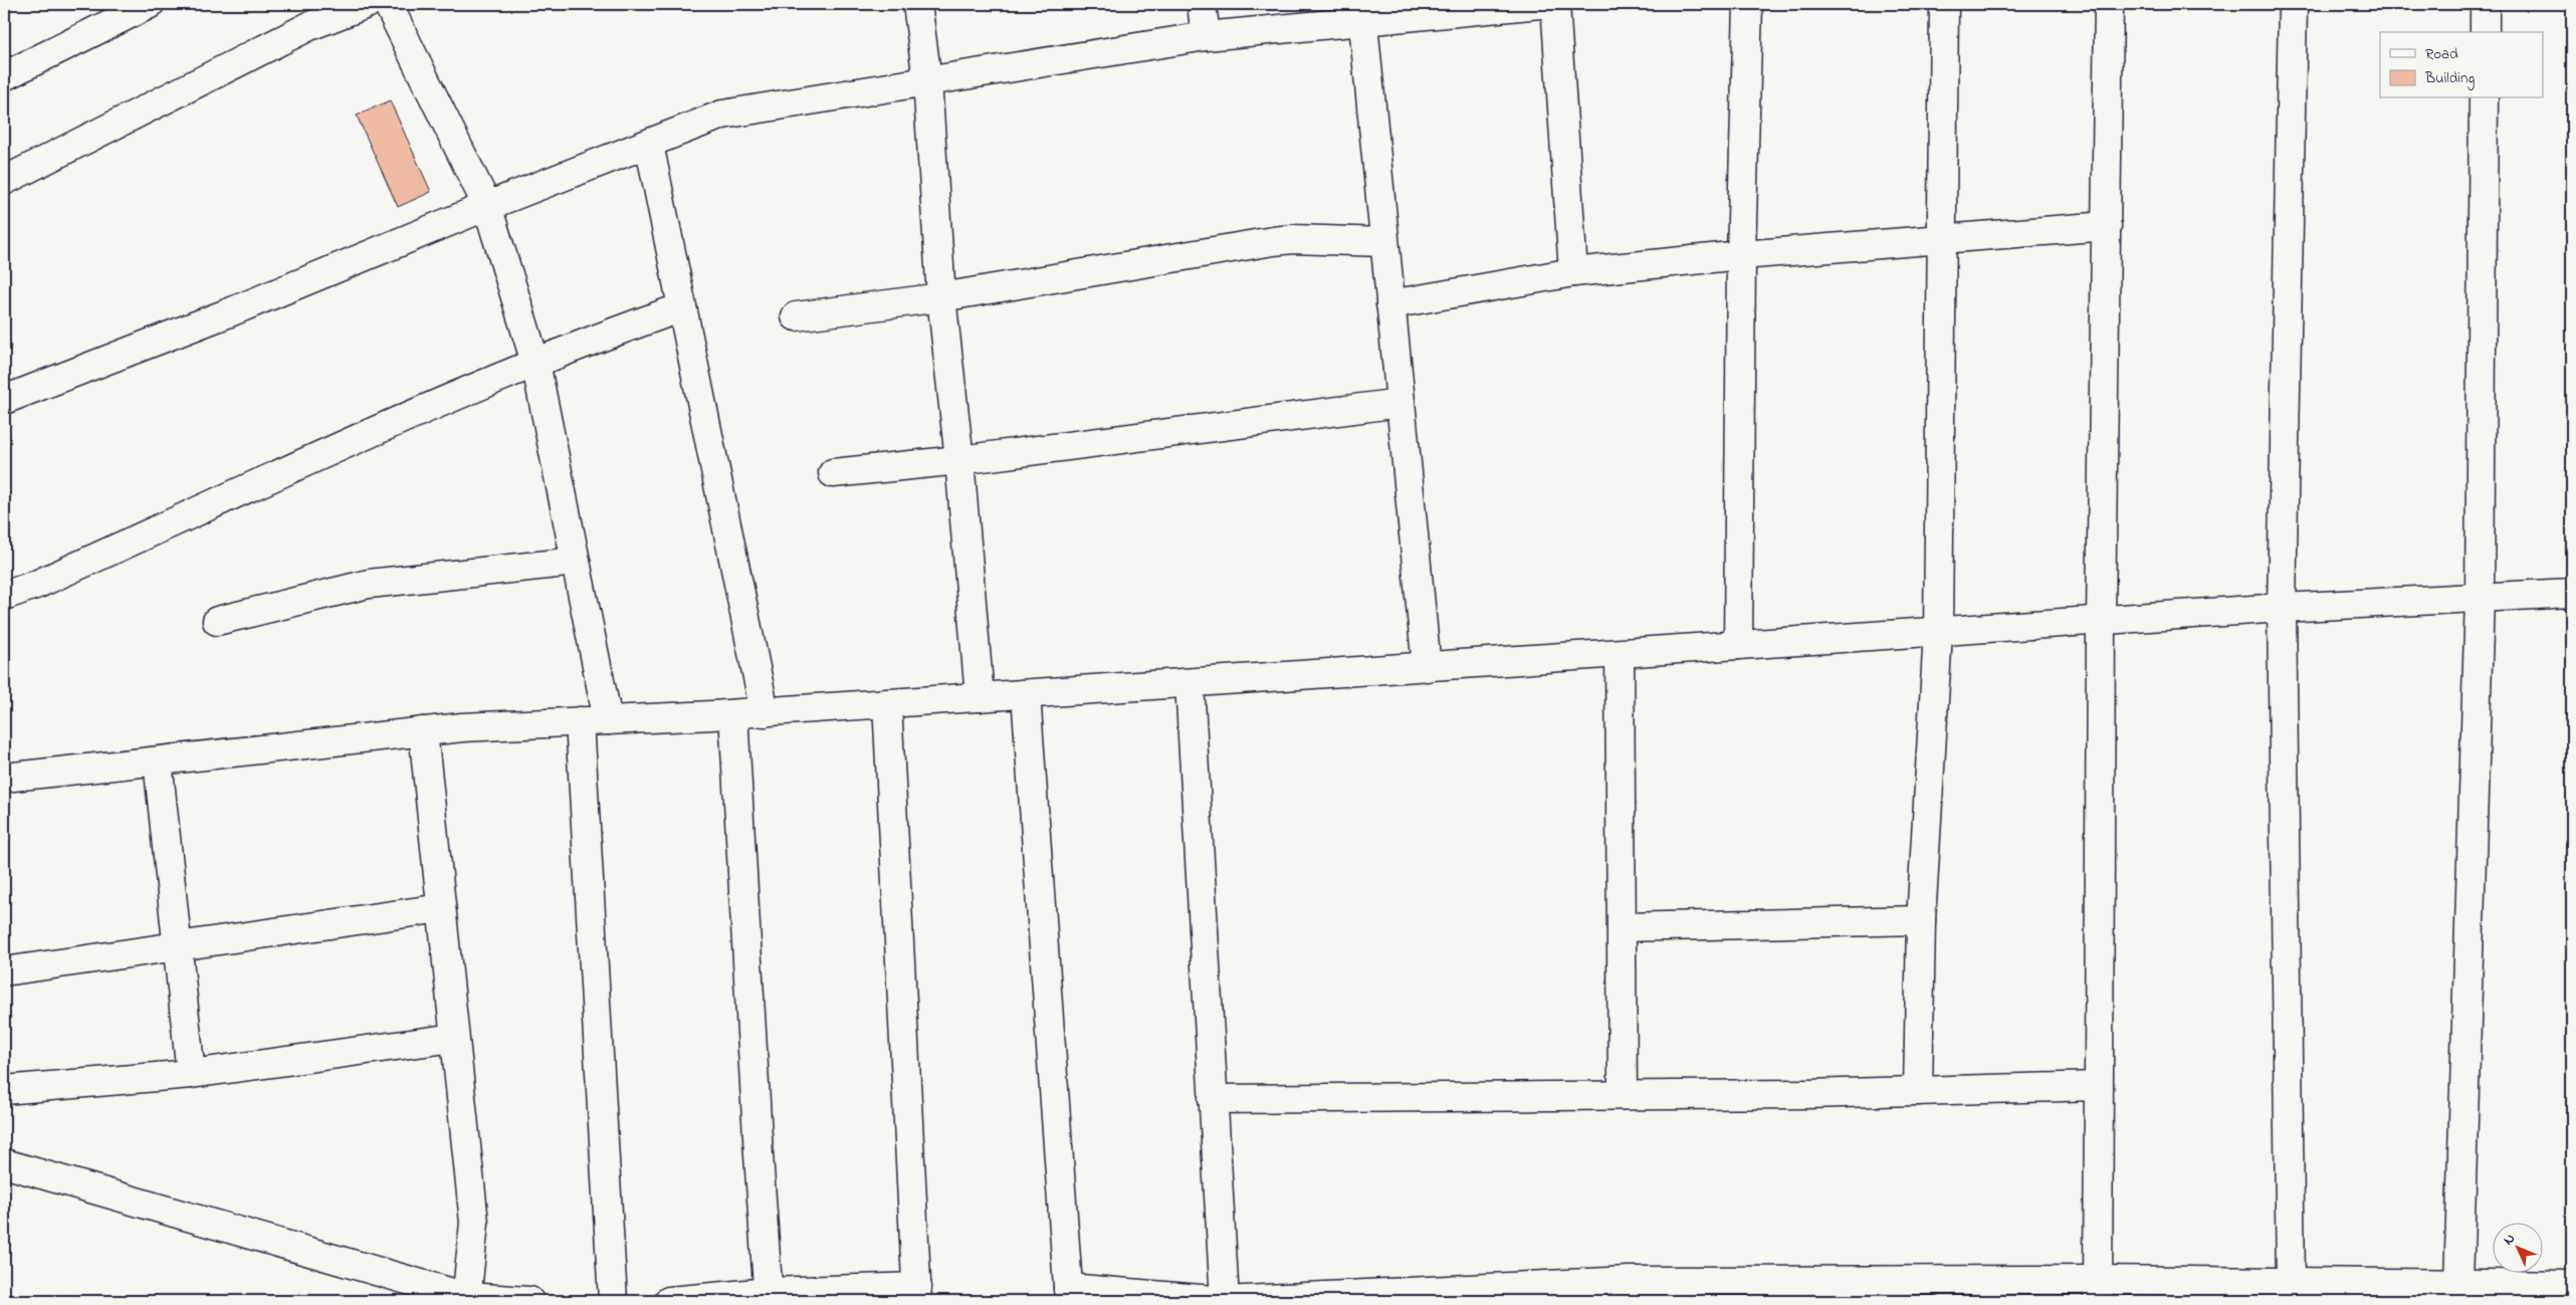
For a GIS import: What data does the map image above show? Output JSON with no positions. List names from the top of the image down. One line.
{"legend":["Road","Building"],"north":"top left"}
